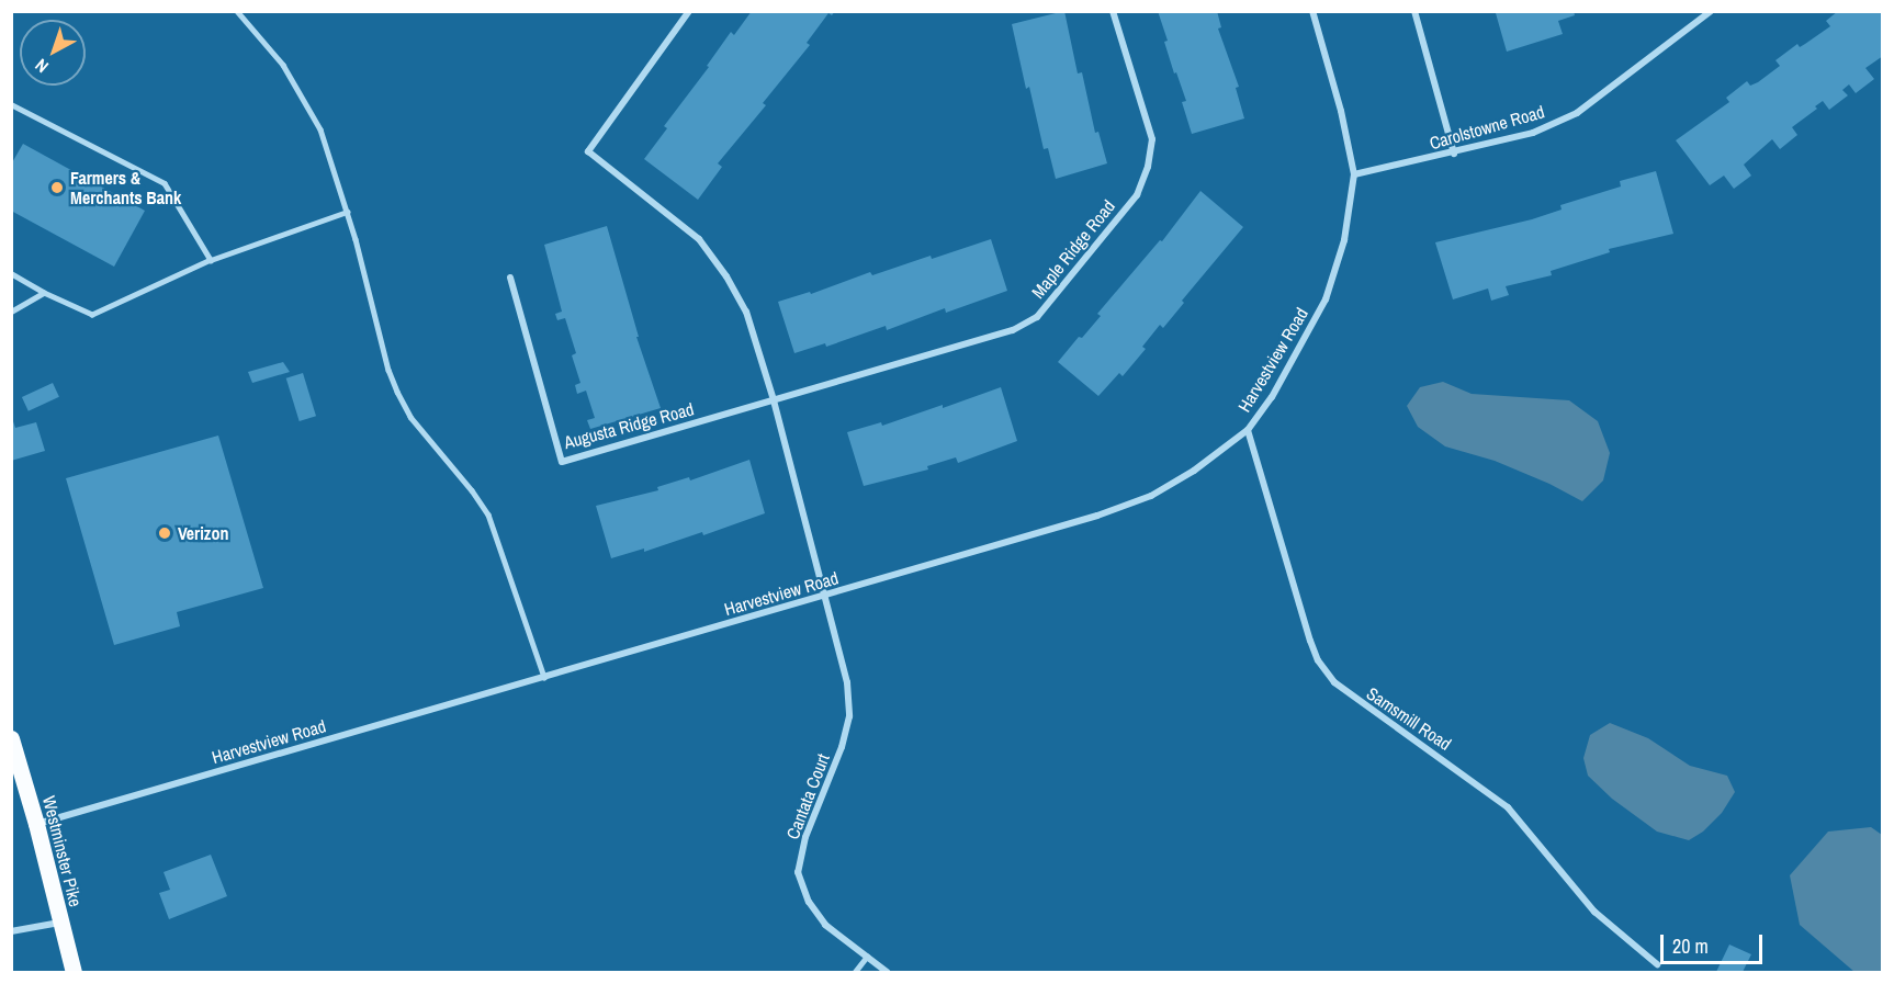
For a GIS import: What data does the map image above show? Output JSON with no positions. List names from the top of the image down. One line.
{"streets":{"main road":["Westminster Pike"],"street":["Carolstowne Road","Maple Ridge Road","Harvestview Road","Augusta Ridge Road","Samsmill Road","Cantata Court"]},"crossings":[["Carolstowne Road","Harvestview Road"],["Maple Ridge Road","Augusta Ridge Road"],["Harvestview Road","Samsmill Road"],["Harvestview Road","Cantata Court"],["Harvestview Road","Westminster Pike"]],"places":["Farmers & Merchants Bank","Verizon"],"scale_bar":"20 m","north":"bottom left"}
